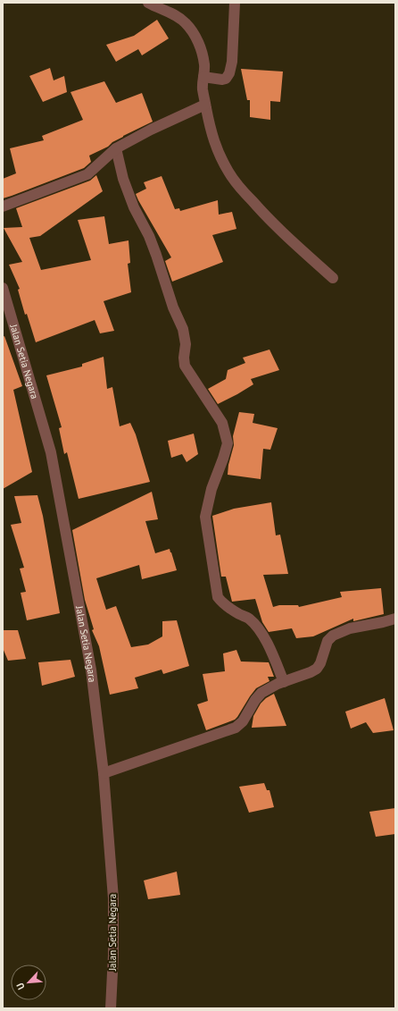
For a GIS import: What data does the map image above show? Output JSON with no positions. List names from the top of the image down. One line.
{"streets":{"street":["Jalan Setia Negara"]},"north":"bottom left"}
